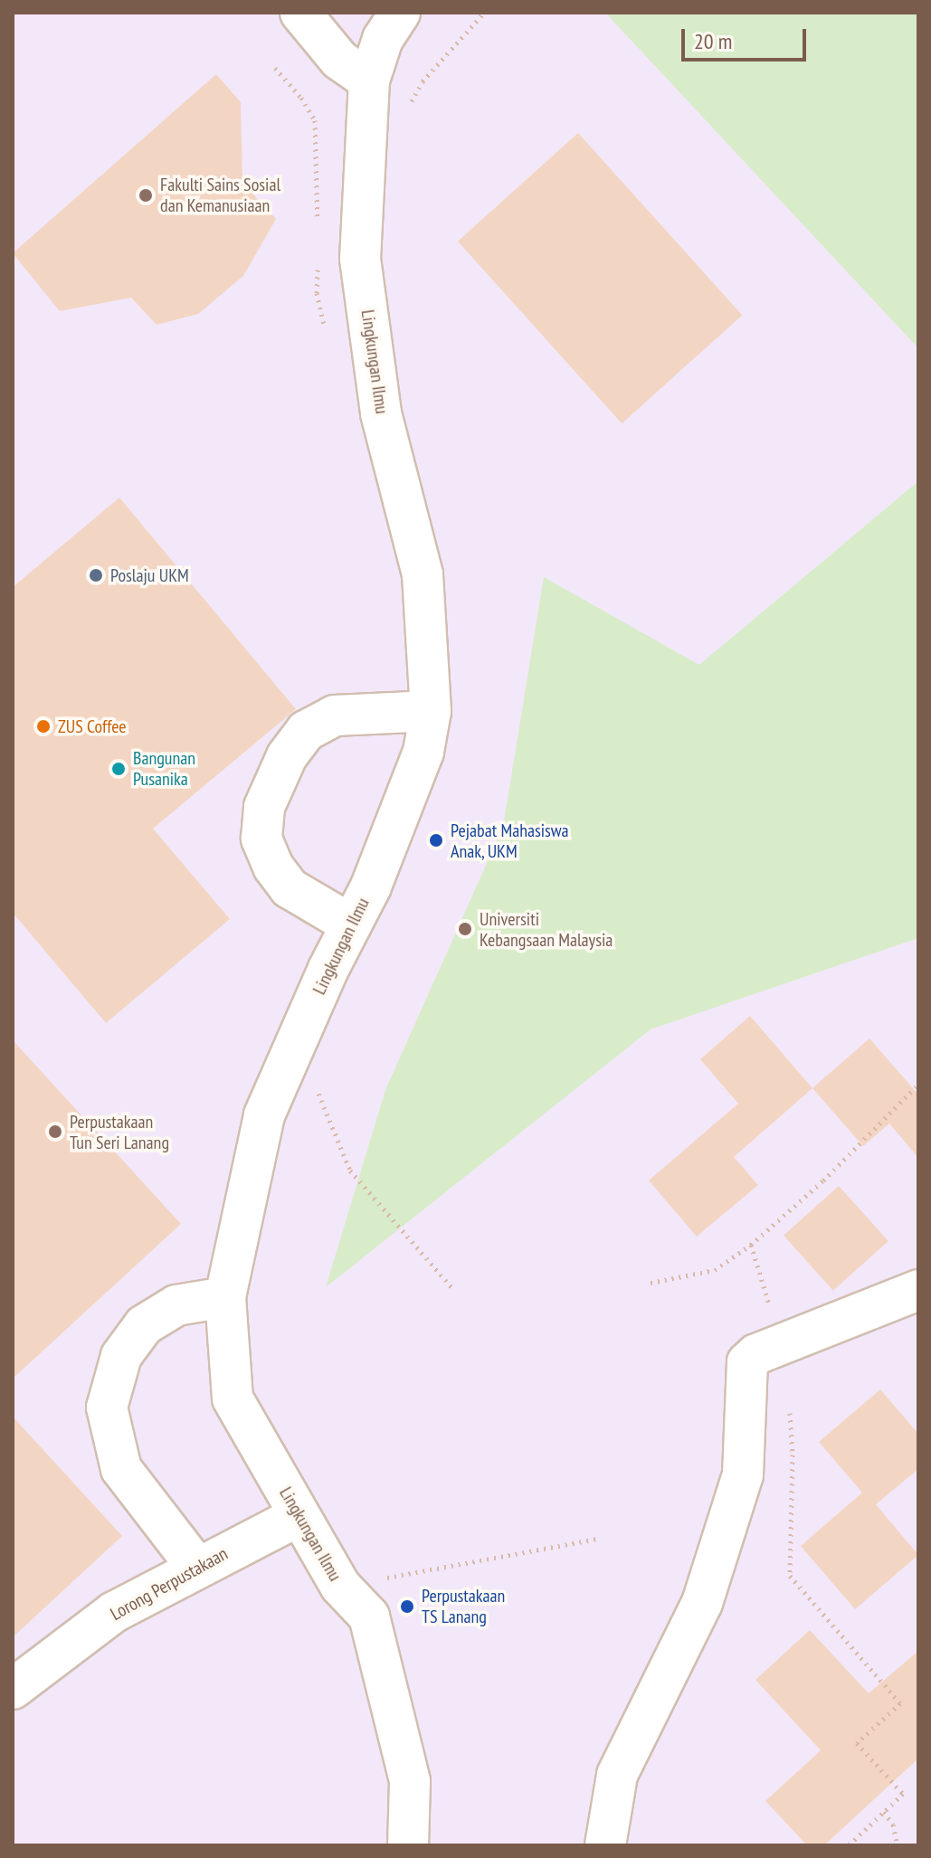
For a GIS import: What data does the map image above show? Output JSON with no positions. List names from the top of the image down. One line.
{"streets":{"street":["Lingkungan Ilmu","Lorong Perpustakaan"]},"crossings":[["Lingkungan Ilmu","Lorong Perpustakaan"]],"places":["Fakulti Sains Sosial dan Kemanusiaan","Poslaju UKM","ZUS Coffee","Bangunan Pusanika","Pejabat Mahasiswa Anak, UKM","Universiti Kebangsaan Malaysia","Perpustakaan Tun Seri Lanang","Perpustakaan TS Lanang"],"scale_bar":"20 m"}
